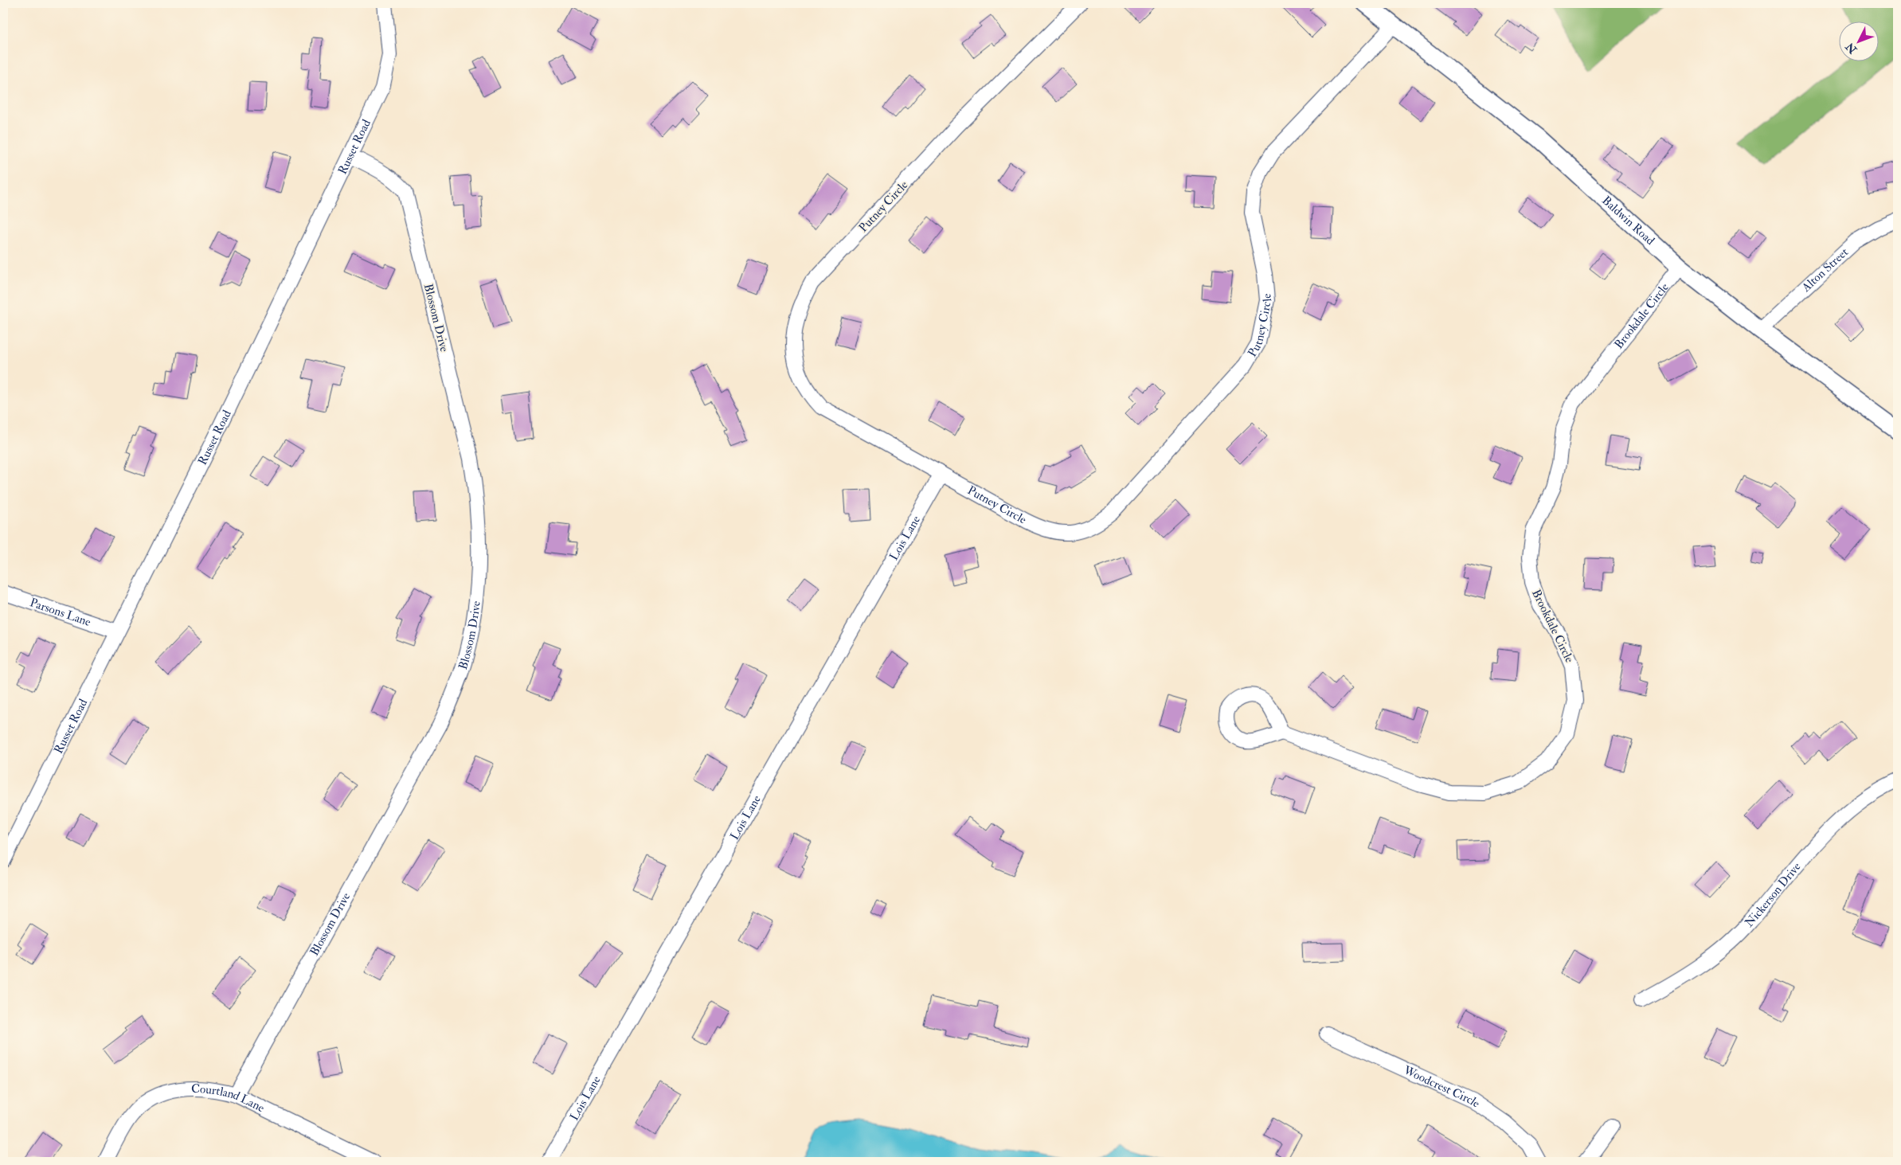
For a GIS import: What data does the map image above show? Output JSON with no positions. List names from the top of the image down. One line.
{"streets":{"street":["Russet Road","Putney Circle","Baldwin Road","Alton Street","Brookdale Circle","Blossom Drive","Lois Lane","Parsons Lane","Nickerson Drive","Woodcrest Circle","Courtland Lane"]},"crossings":[["Russet Road","Blossom Drive"],["Russet Road","Parsons Lane"],["Putney Circle","Baldwin Road"],["Putney Circle","Lois Lane"],["Baldwin Road","Alton Street"],["Baldwin Road","Brookdale Circle"],["Blossom Drive","Courtland Lane"]],"north":"bottom left"}
